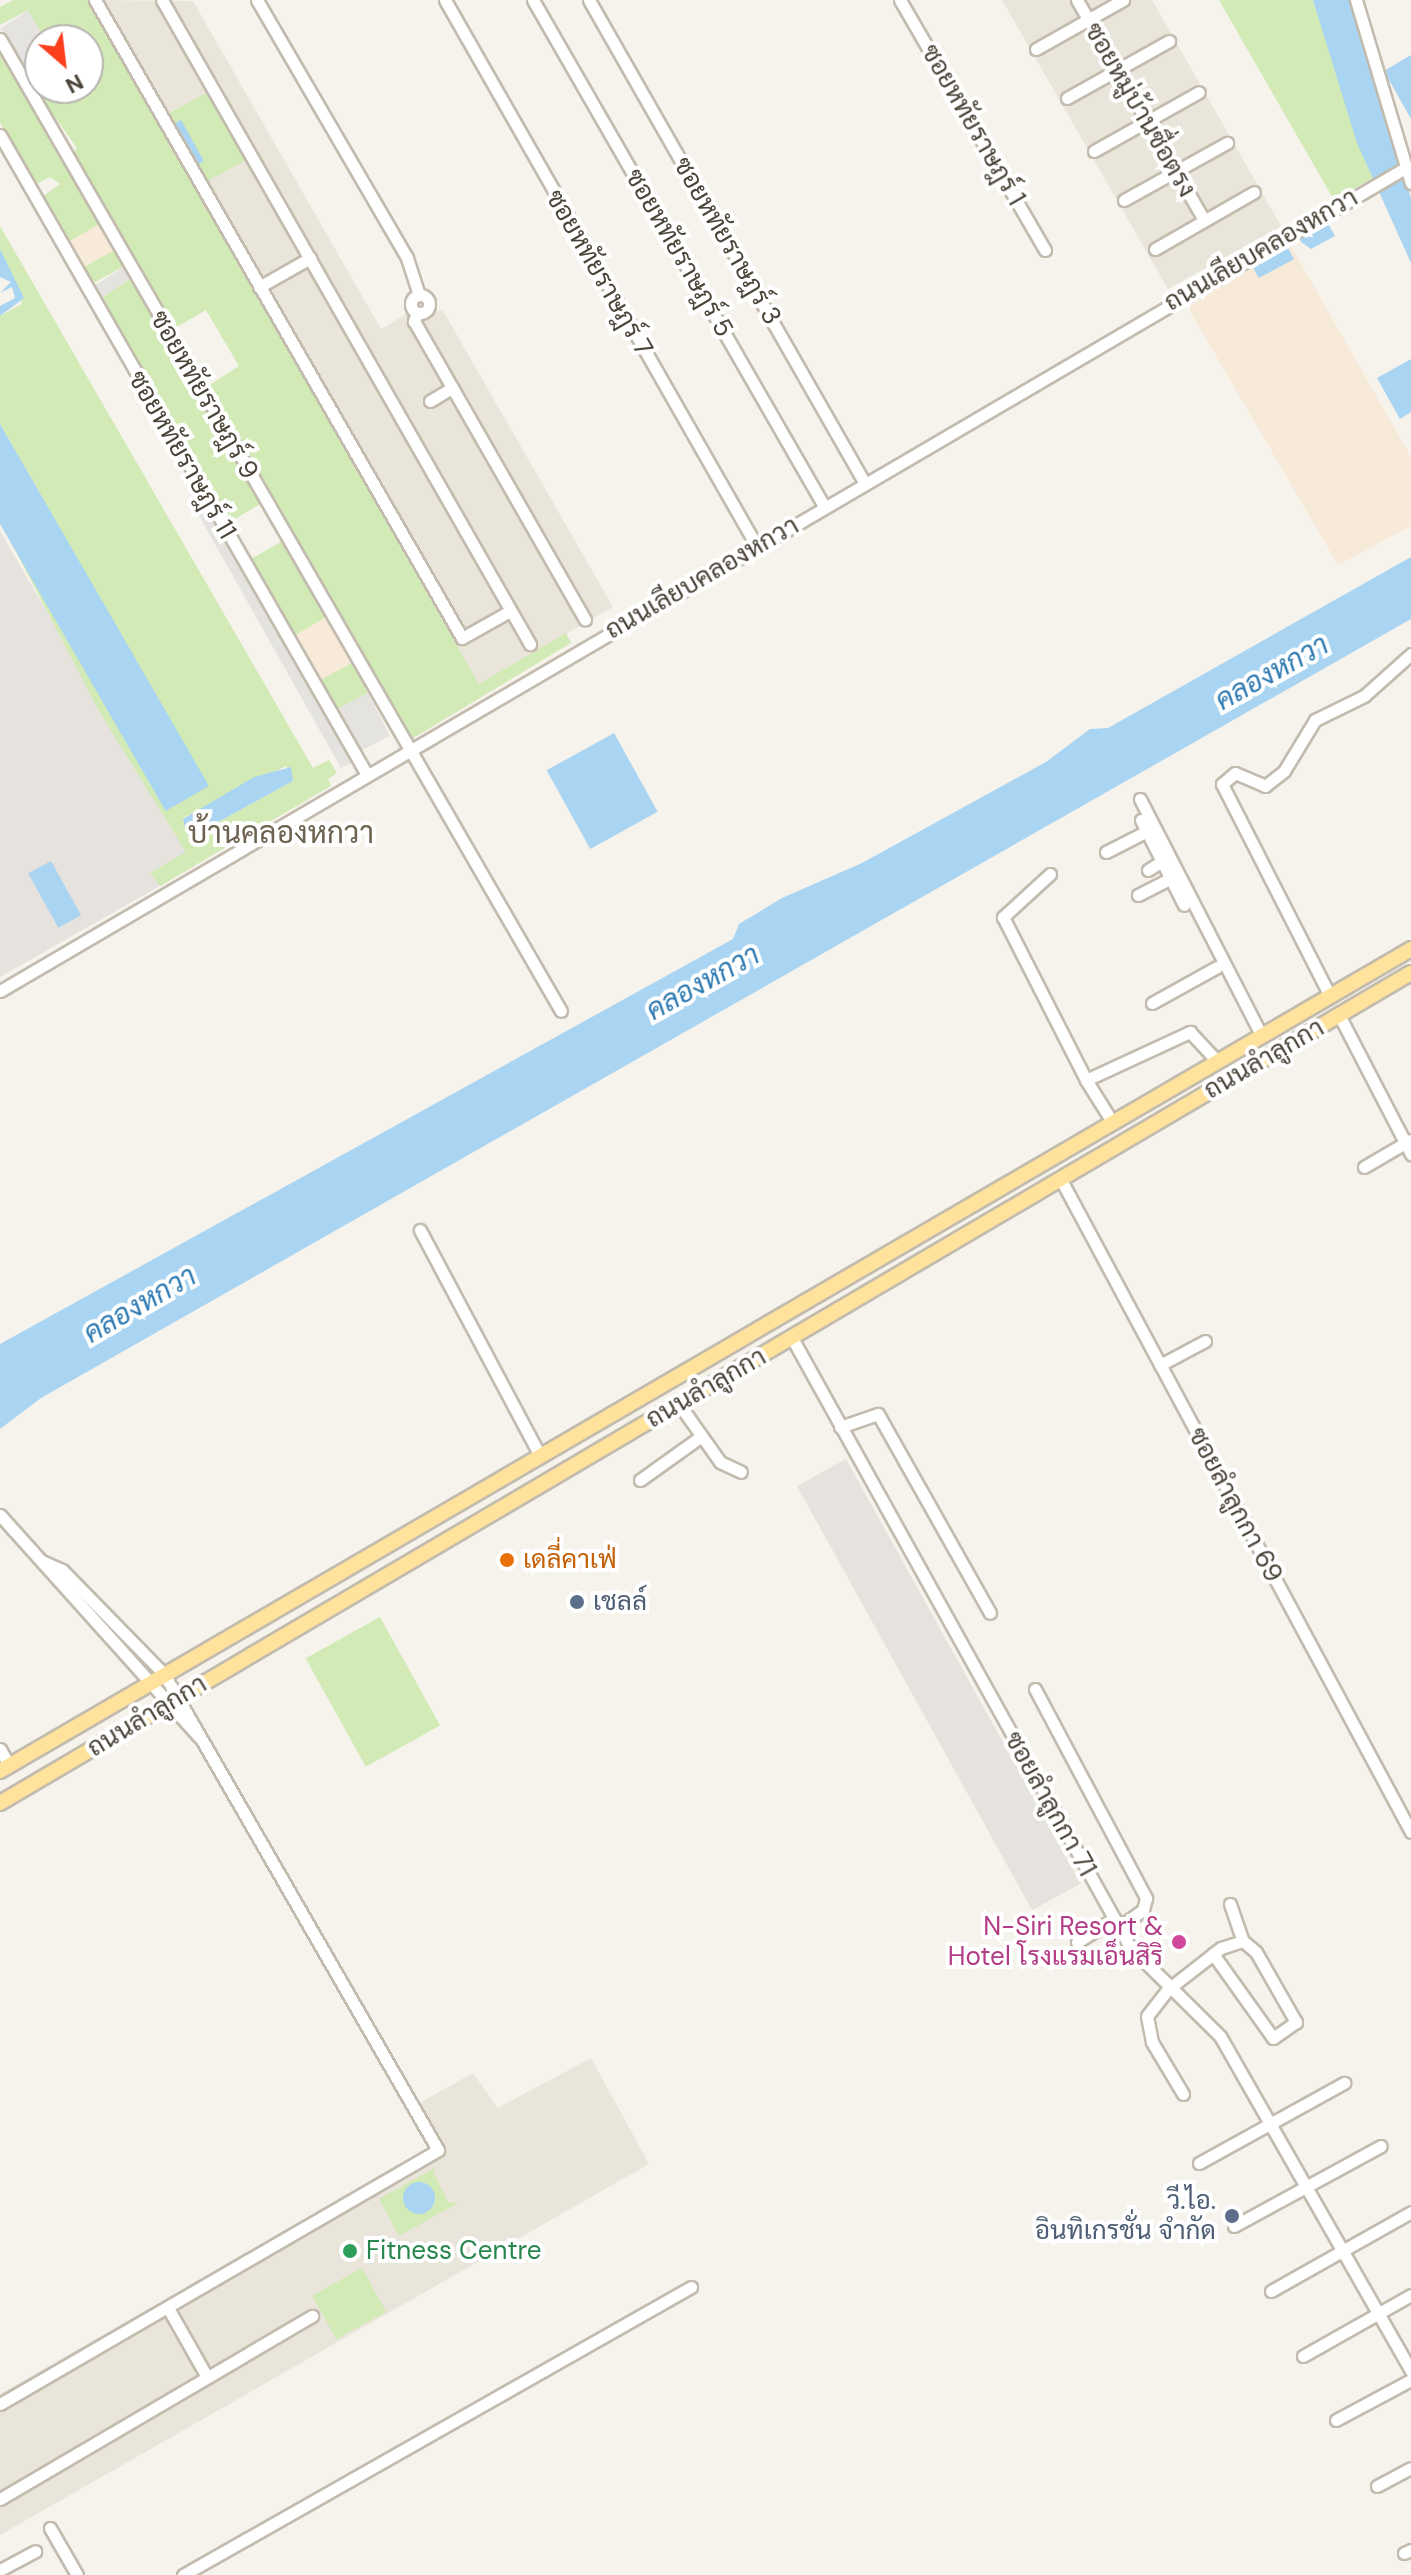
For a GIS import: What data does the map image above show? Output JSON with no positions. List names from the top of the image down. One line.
{"streets":{"main road":["ถนนลำลูกกา"],"street":["ซอยหมู่บ้านซื่อตรง","ซอยหทัยราษฎร์ 1","ซอยหทัยราษฎร์ 3","ถนนเลียบคลองหกวา","ซอยหทัยราษฎร์ 5","ซอยหทัยราษฎร์ 7","ซอยหทัยราษฎร์ 9","ซอยหทัยราษฎร์ 11","ซอยลำลูกกา 69","ซอยลำลูกกา 71"]},"crossings":[["ซอยหทัยราษฎร์ 3","ถนนเลียบคลองหกวา"],["ถนนเลียบคลองหกวา","ซอยหทัยราษฎร์ 5"],["ถนนเลียบคลองหกวา","ซอยหทัยราษฎร์ 7"],["ถนนเลียบคลองหกวา","ซอยหทัยราษฎร์ 9"],["ถนนเลียบคลองหกวา","ซอยหทัยราษฎร์ 11"],["ถนนลำลูกกา","ซอยลำลูกกา 69"],["ถนนลำลูกกา","ซอยลำลูกกา 71"]],"districts":["บ้านคลองหกวา"],"water":["คลองหกวา"],"places":["เดลี่คาเฟ่","เชลล์","N-Siri Resort & Hotel โรงแรมเอ็นสิริ","วี.ไอ. อินทิเกรชั่น จำกัด","Fitness Centre"],"north":"bottom right"}
